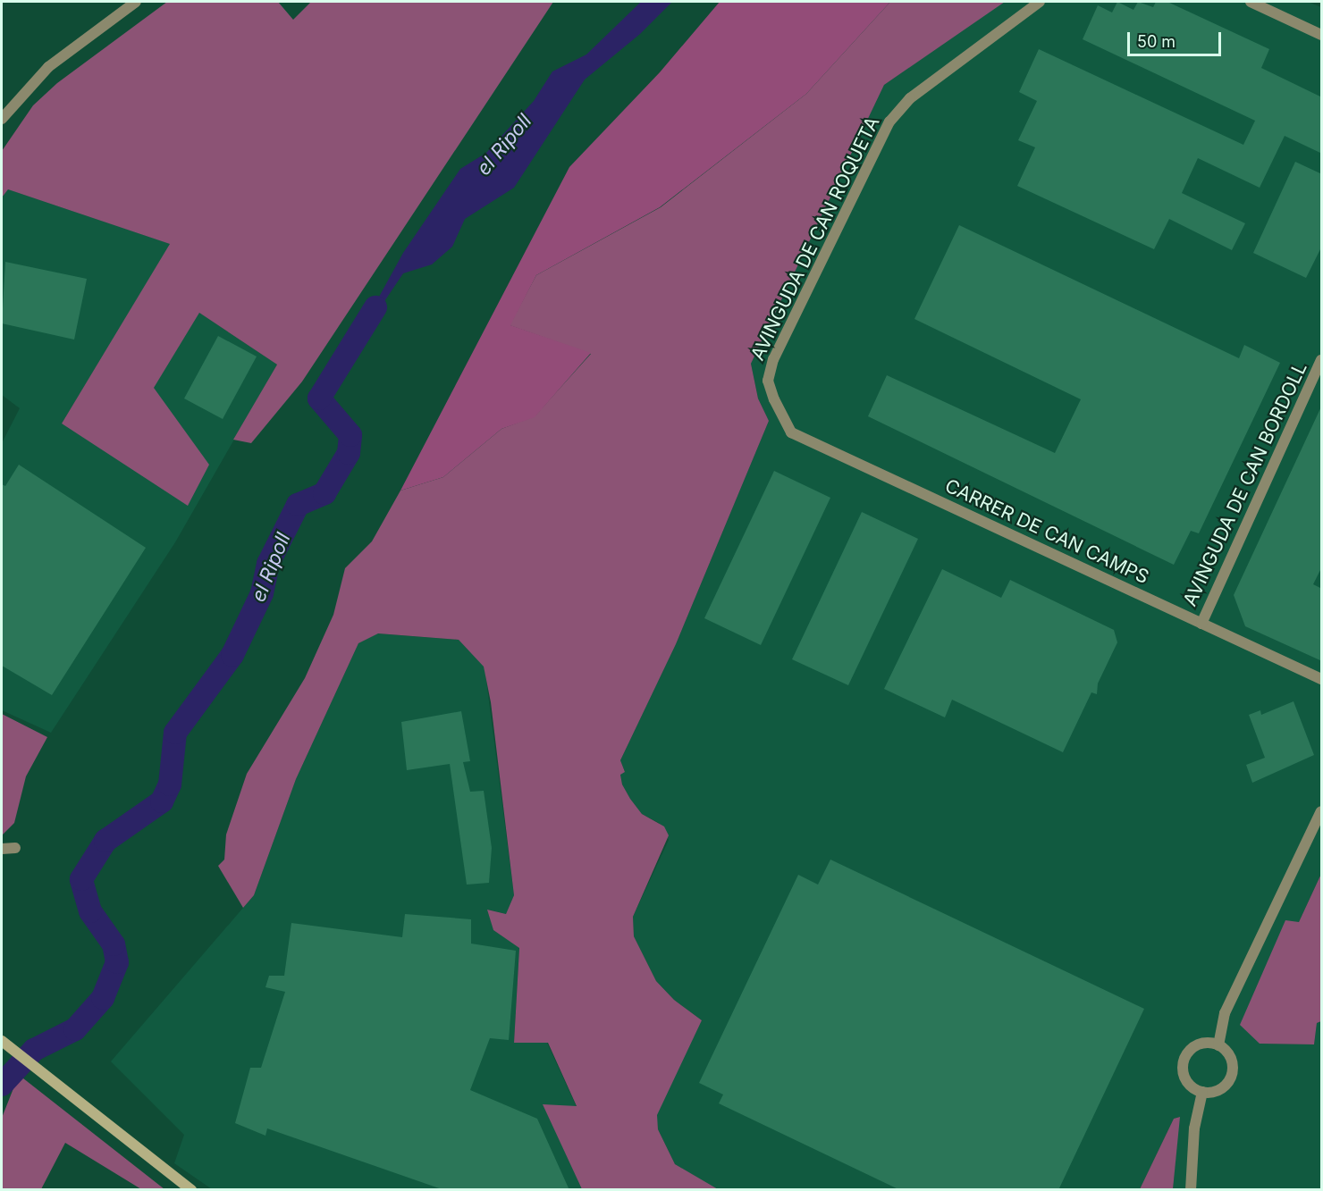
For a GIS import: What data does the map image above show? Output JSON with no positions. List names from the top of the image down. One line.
{"streets":{"street":["AVINGUDA DE CAN ROQUETA","AVINGUDA DE CAN BORDOLL","CARRER DE CAN CAMPS"]},"crossings":[["AVINGUDA DE CAN ROQUETA","CARRER DE CAN CAMPS"],["AVINGUDA DE CAN BORDOLL","CARRER DE CAN CAMPS"]],"water":["el Ripoll"],"scale_bar":"50 m"}
